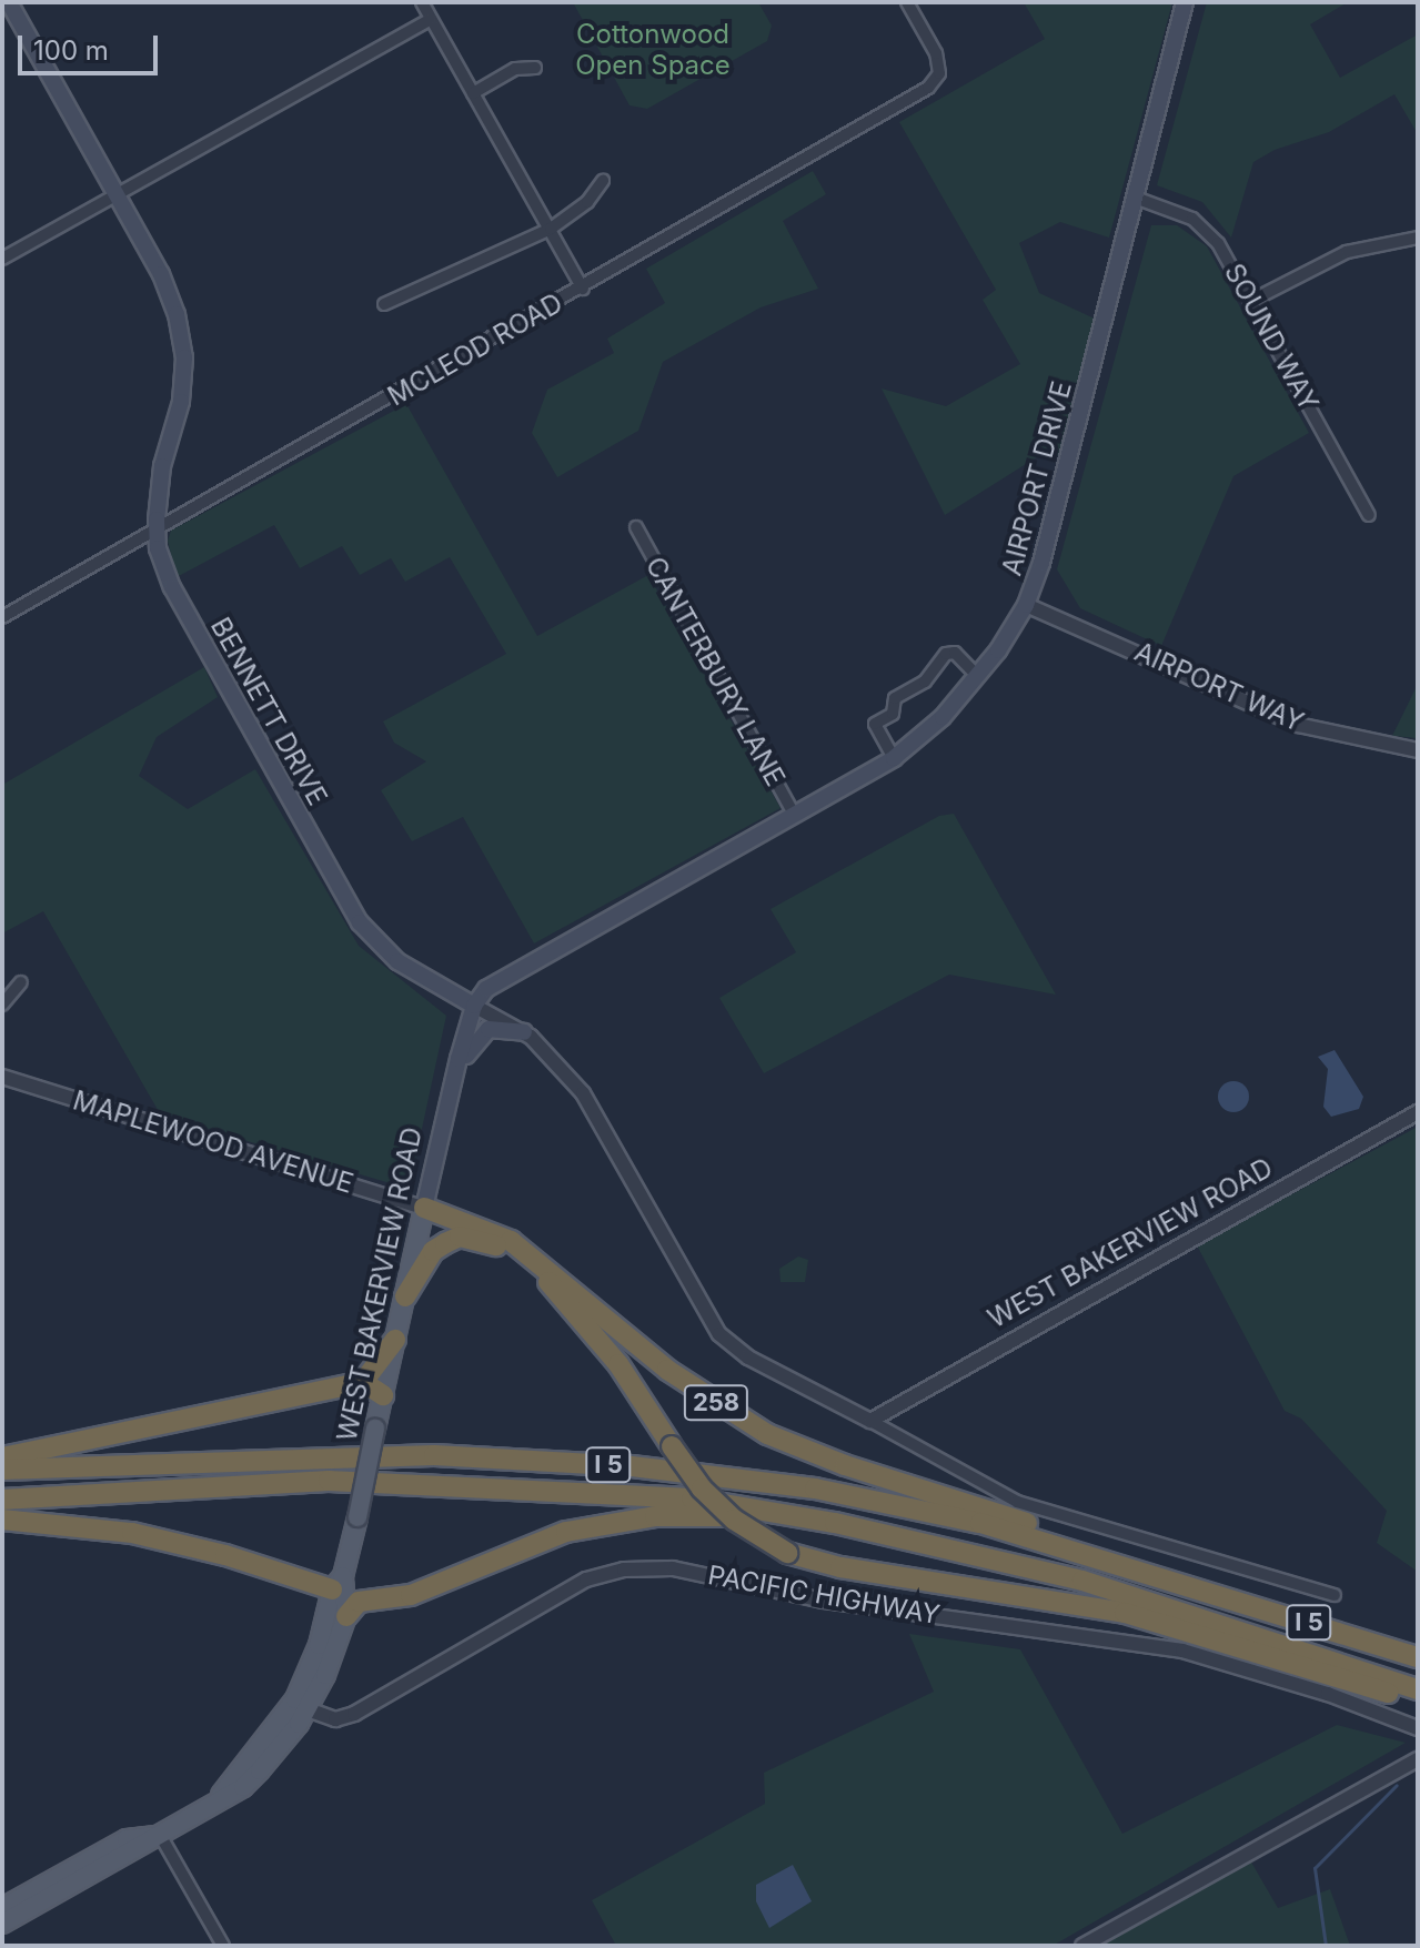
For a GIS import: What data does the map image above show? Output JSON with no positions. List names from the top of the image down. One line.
{"streets":{"highway":["258","I 5"],"main road":["AIRPORT DRIVE","BENNETT DRIVE","WEST BAKERVIEW ROAD"],"street":["SOUND WAY","MCLEOD ROAD","CANTERBURY LANE","AIRPORT WAY","MAPLEWOOD AVENUE","PACIFIC HIGHWAY"]},"crossings":[["SOUND WAY","AIRPORT DRIVE"],["MCLEOD ROAD","BENNETT DRIVE"],["AIRPORT DRIVE","CANTERBURY LANE"],["AIRPORT DRIVE","AIRPORT WAY"],["AIRPORT DRIVE","BENNETT DRIVE"],["AIRPORT DRIVE","WEST BAKERVIEW ROAD"],["BENNETT DRIVE","WEST BAKERVIEW ROAD"],["MAPLEWOOD AVENUE","WEST BAKERVIEW ROAD"],["MAPLEWOOD AVENUE","258"],["WEST BAKERVIEW ROAD","258"],["WEST BAKERVIEW ROAD","PACIFIC HIGHWAY"],["258","I 5"]],"parks":["Cottonwood Open Space"],"scale_bar":"100 m"}
